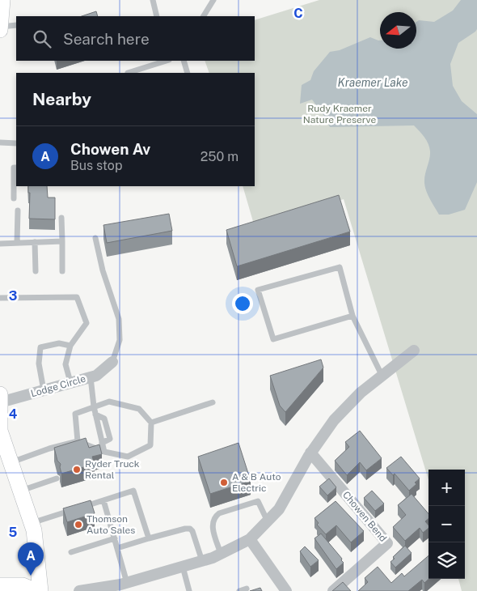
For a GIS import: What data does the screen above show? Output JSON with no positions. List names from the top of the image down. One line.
{"streets":{"street":["Lodge Circle","Chowen Bend"]},"water":["Kraemer Lake"],"parks":["Rudy Kraemer Nature Preserve"],"places":["Ryder Truck Rental","A & B Auto Electric","Thomson Auto Sales"],"north":"left","page":{"search":"Search here","heading":"Nearby","list":[{"mark":"A","name":"Chowen Av","note":"Bus stop","value":"250 m"}],"map_buttons":["+","−"],"pins":"A"},"grid":{"columns":["C"],"rows":["3","4","5"]}}
